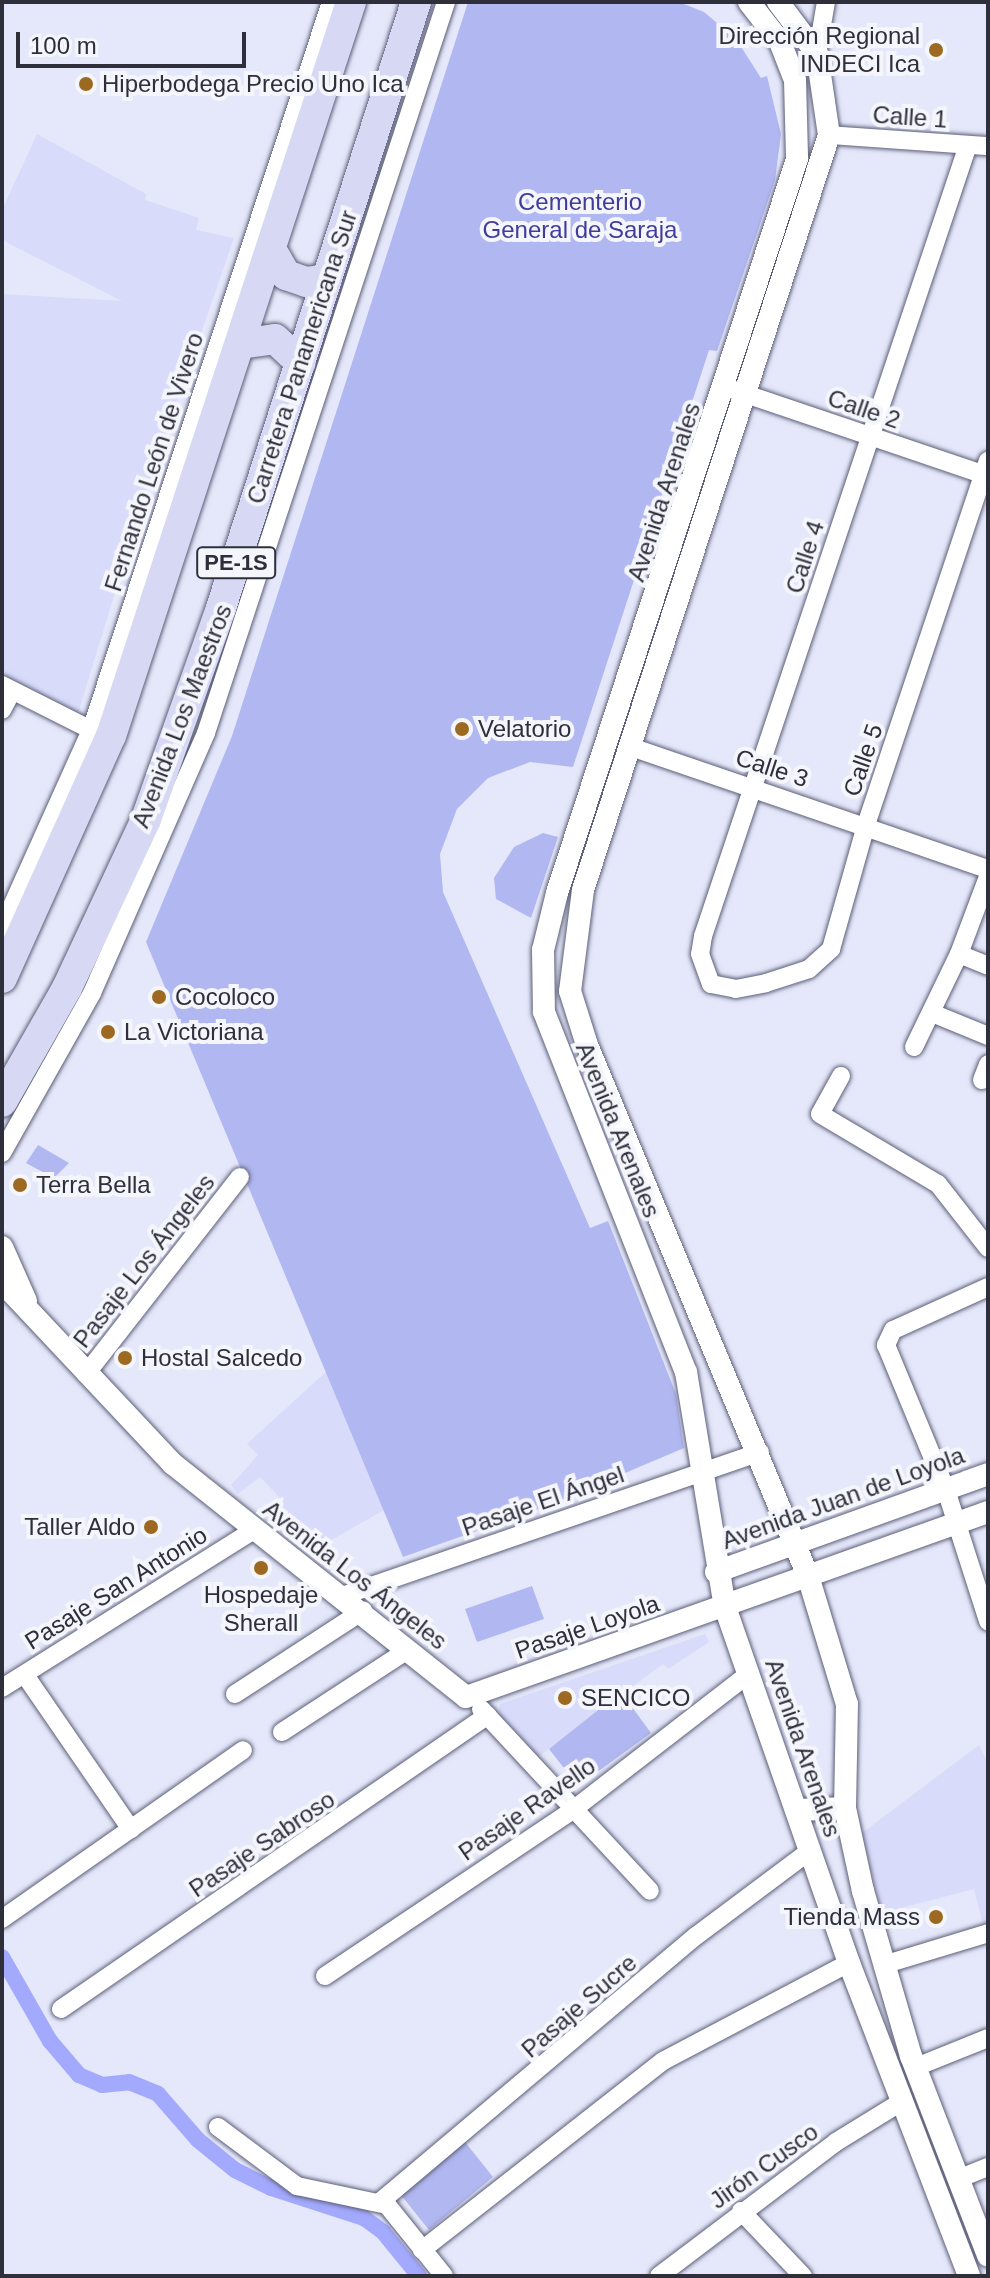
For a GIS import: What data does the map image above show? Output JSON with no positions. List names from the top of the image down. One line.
{"streets":{"highway":["Carretera Panamericana Sur","PE-1S"],"street":["Calle 1","Calle 2","Fernando León de Vivero","Avenida Arenales","Calle 4","Avenida Los Maestros","Calle 5","Calle 3","Pasaje Los Ángeles","Avenida Juan de Loyola","Pasaje El Ángel","Avenida Los Ángeles","Pasaje San Antonio","Pasaje Loyola","Pasaje Ravello","Pasaje Sabroso","Pasaje Sucre","Jirón Cusco"]},"crossings":[["Calle 1","Avenida Arenales"],["Calle 1","Calle 4"],["Calle 2","Avenida Arenales"],["Calle 2","Calle 4"],["Calle 2","Calle 5"],["Avenida Arenales","Calle 3"],["Avenida Arenales","Avenida Juan de Loyola"],["Avenida Arenales","Pasaje El Ángel"],["Avenida Arenales","Pasaje Loyola"],["Avenida Arenales","Pasaje Ravello"],["Avenida Arenales","Pasaje Sucre"],["Avenida Arenales","Jirón Cusco"],["Calle 4","Calle 5"],["Calle 4","Calle 3"],["Calle 5","Calle 3"],["Pasaje Los Ángeles","Avenida Los Ángeles"],["Pasaje El Ángel","Avenida Los Ángeles"],["Avenida Los Ángeles","Pasaje San Antonio"],["Avenida Los Ángeles","Pasaje Loyola"],["Avenida Los Ángeles","Pasaje Ravello"],["Avenida Los Ángeles","Pasaje Sabroso"]],"parks":["Cementerio General de Saraja"],"places":["Dirección Regional INDECI Ica","Hiperbodega Precio Uno Ica","Velatorio","Cocoloco","La Victoriana","Terra Bella","Hostal Salcedo","Taller Aldo","Hospedaje Sherall","SENCICO","Tienda Mass"],"scale_bar":"100 m"}
